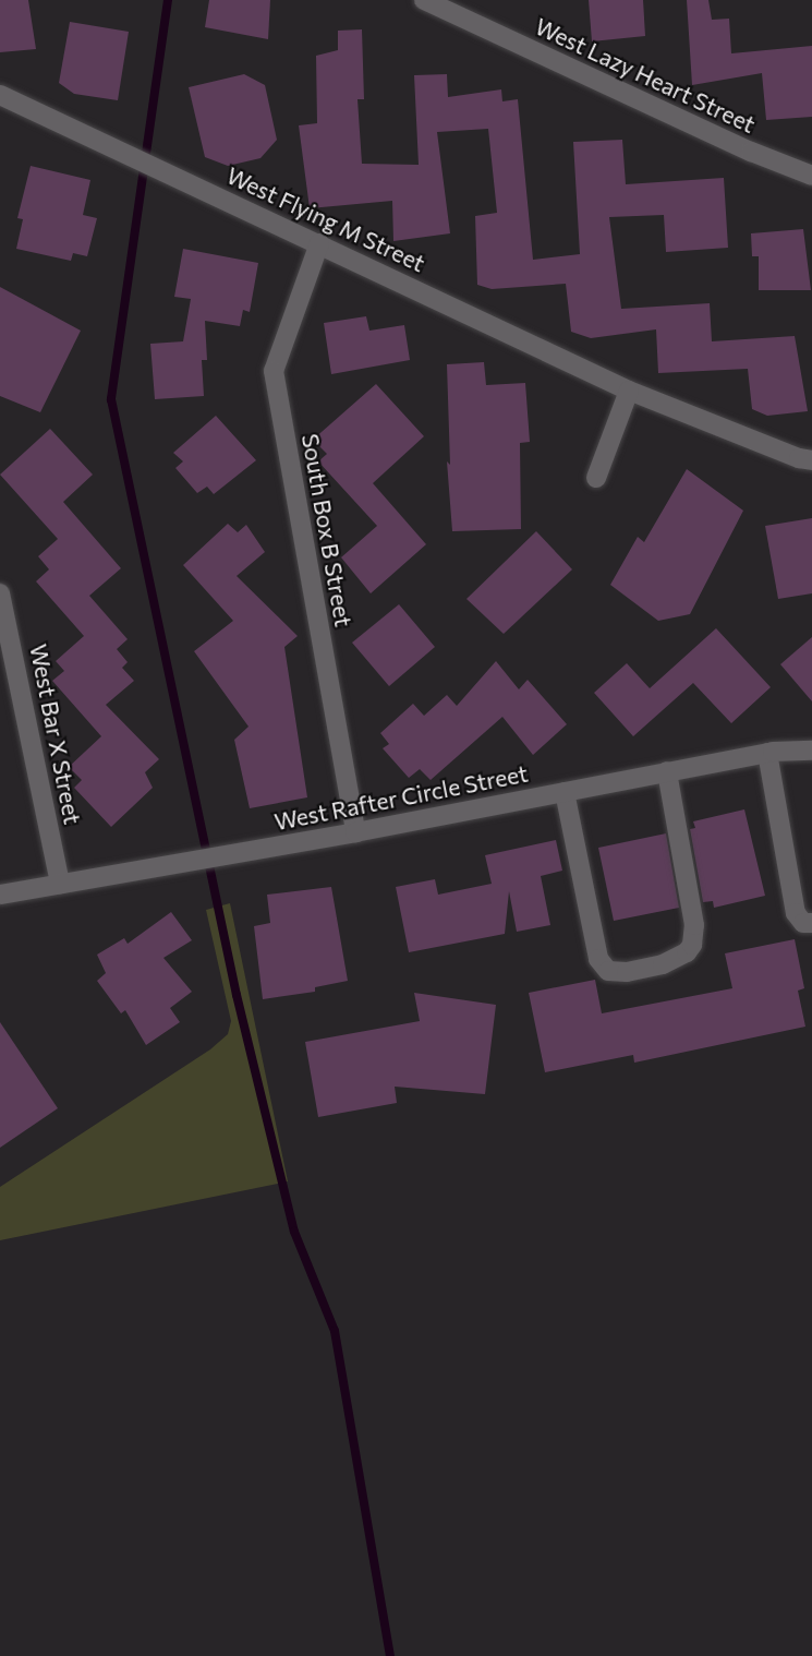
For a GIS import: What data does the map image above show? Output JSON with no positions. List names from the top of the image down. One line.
{"streets":{"street":["West Lazy Heart Street","West Flying M Street","South Box B Street","West Bar X Street","West Rafter Circle Street"]},"crossings":[["West Flying M Street","South Box B Street"],["South Box B Street","West Rafter Circle Street"],["West Bar X Street","West Rafter Circle Street"]]}
